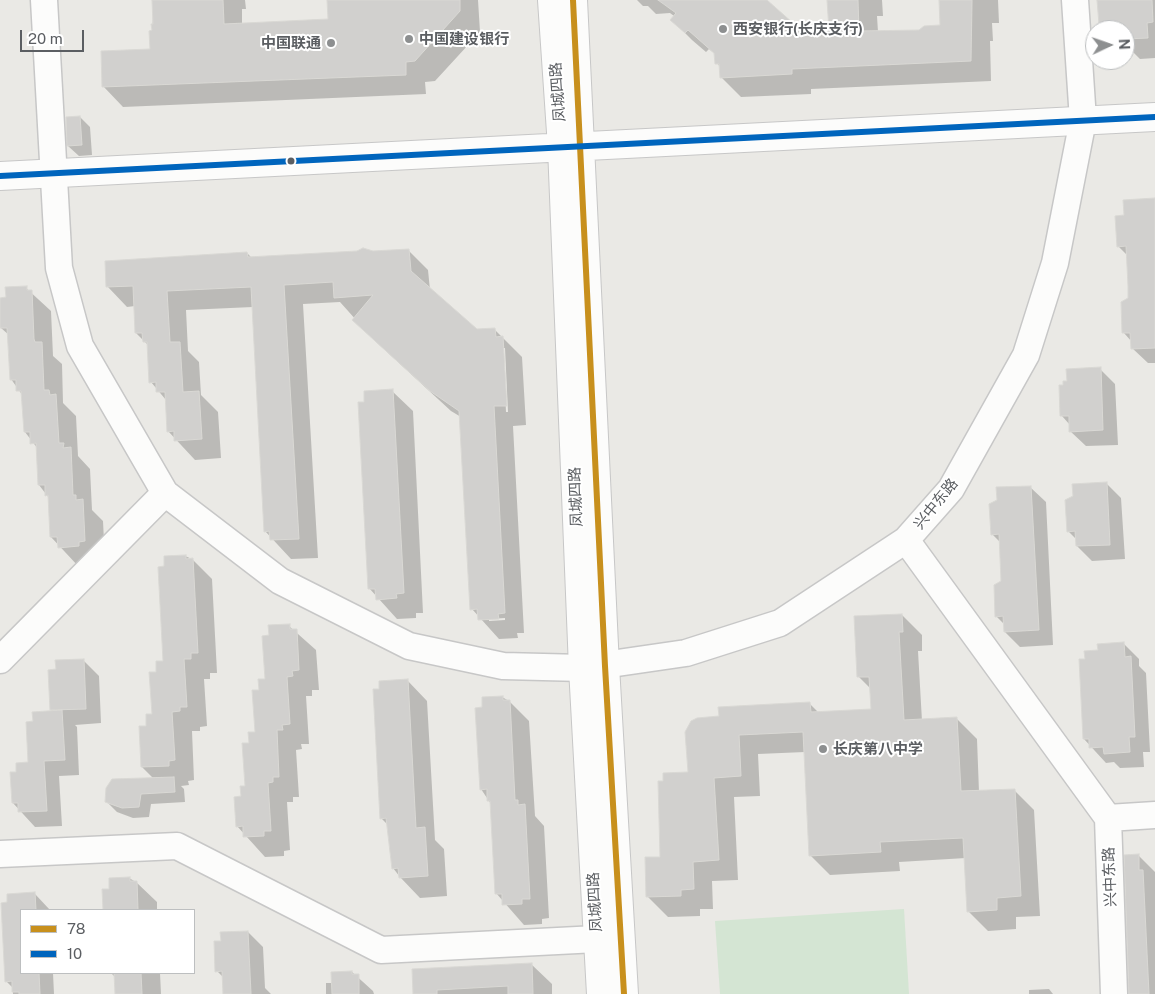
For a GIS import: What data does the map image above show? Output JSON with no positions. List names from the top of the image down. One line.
{"streets":{"street":["凤城四路","兴中东路"]},"places":["西安银行(长庆支行)","中国建设银行","中国联通","长庆第八中学"],"lines":["transit line 78","transit line 10"],"legend":["78","10"],"scale_bar":"20 m","north":"right"}
